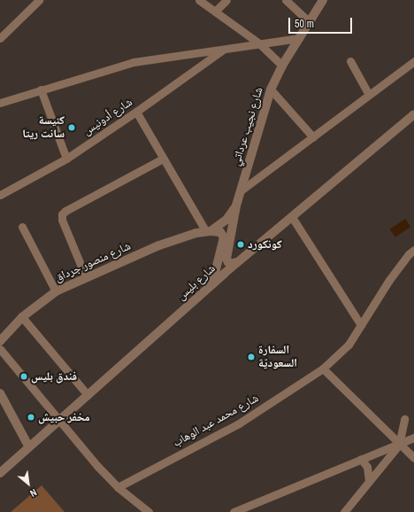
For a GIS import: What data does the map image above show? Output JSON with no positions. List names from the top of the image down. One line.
{"streets":{"street":["شارع أدونيس","شارع نجيب عرداتي","شارع منصور جرداق","شارع بليس","شارع محمد عبد الوهاب"]},"crossings":[["شارع نجيب عرداتي","شارع منصور جرداق"],["شارع نجيب عرداتي","شارع بليس"]],"places":["كنيسة سانت ريتا","كونكورد","السفارة السعوديّة","فندق بليس","مخفر حبيش"],"scale_bar":"50 m","north":"bottom right"}
